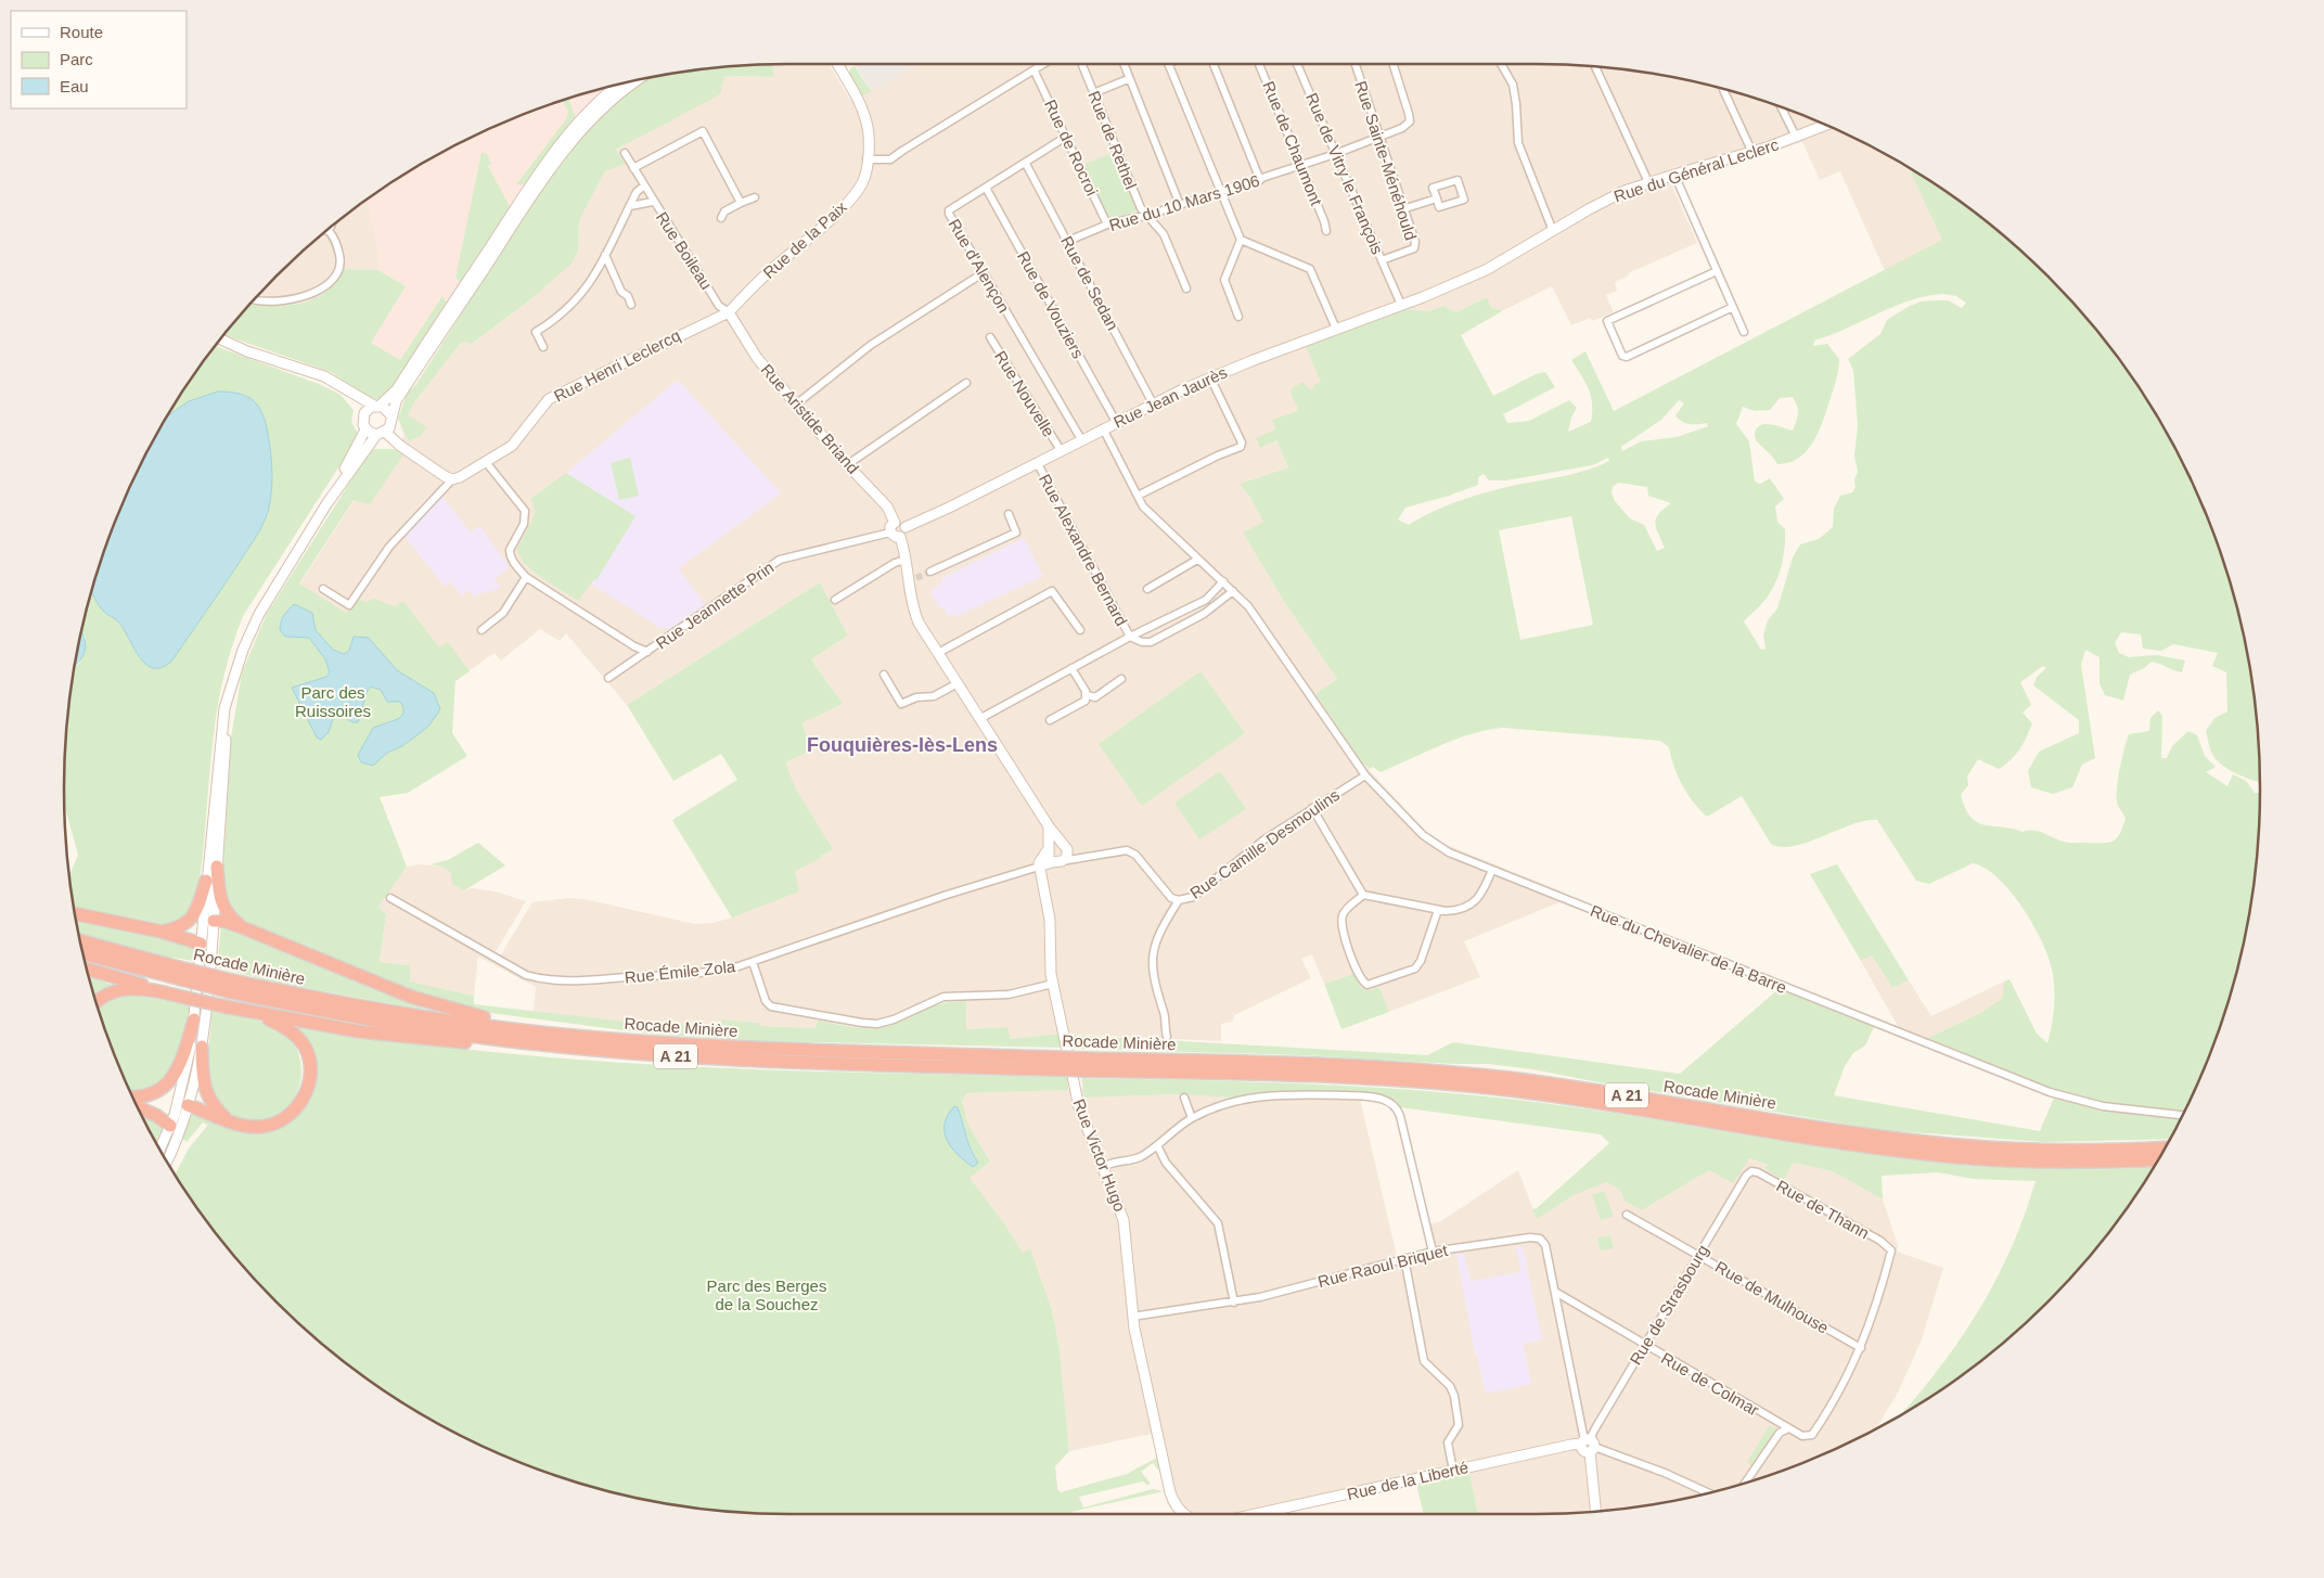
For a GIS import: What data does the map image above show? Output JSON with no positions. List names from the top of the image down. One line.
{"streets":{"highway":["Rocade Minière","A 21"],"street":["Rue de Rethel","Rue de Chaumont","Rue de Rocroi","Rue Sainte-Ménéhould","Rue du Général Leclerc","Rue de Vitry le François","Rue du 10 Mars 1906","Rue de la Paix","Rue Boileau","Rue d'Alençon","Rue de Sedan","Rue de Vouziers","Rue Henri Leclercq","Rue Nouvelle","Rue Jean Jaurès","Rue Aristide Briand","Rue Alexandre Bernard","Rue Jeannette Prin","Rue Camille Desmoulins","Rue du Chevalier de la Barre","Rue Émile Zola","Rue Victor Hugo","Rue de Thann","Rue Raoul Briquet","Rue de Mulhouse","Rue de Strasbourg","Rue de Colmar","Rue de la Liberté"]},"crossings":[["Rue de Rethel","Rue du 10 Mars 1906"],["Rue de Chaumont","Rue du 10 Mars 1906"],["Rue de Rocroi","Rue du 10 Mars 1906"],["Rue de Rocroi","Rue d'Alençon"],["Rue Sainte-Ménéhould","Rue de Vitry le François"],["Rue Sainte-Ménéhould","Rue du 10 Mars 1906"],["Rue du Général Leclerc","Rue Jean Jaurès"],["Rue de Vitry le François","Rue du 10 Mars 1906"],["Rue du 10 Mars 1906","Rue de Sedan"],["Rue de la Paix","Rue Boileau"],["Rue de la Paix","Rue Henri Leclercq"],["Rue de la Paix","Rue Aristide Briand"],["Rue Boileau","Rue Henri Leclercq"],["Rue Boileau","Rue Aristide Briand"],["Rue d'Alençon","Rue de Sedan"],["Rue d'Alençon","Rue de Vouziers"],["Rue d'Alençon","Rue Jean Jaurès"],["Rue de Sedan","Rue Jean Jaurès"],["Rue de Vouziers","Rue Jean Jaurès"],["Rue Henri Leclercq","Rue Aristide Briand"],["Rue Nouvelle","Rue Jean Jaurès"],["Rue Jean Jaurès","Rue Aristide Briand"],["Rue Jean Jaurès","Rue Alexandre Bernard"],["Rue Jean Jaurès","Rue Jeannette Prin"],["Rue Jean Jaurès","Rue du Chevalier de la Barre"],["Rue Aristide Briand","Rue Jeannette Prin"],["Rue Camille Desmoulins","Rue du Chevalier de la Barre"],["Rue Émile Zola","Rue Victor Hugo"],["Rue Victor Hugo","Rue Raoul Briquet"],["Rue Victor Hugo","Rue de la Liberté"],["Rue de Thann","Rue de Mulhouse"],["Rue de Thann","Rue de Strasbourg"],["Rue de Thann","Rue de Colmar"],["Rue Raoul Briquet","Rue de Strasbourg"],["Rue Raoul Briquet","Rue de Colmar"],["Rue Raoul Briquet","Rue de la Liberté"],["Rue de Mulhouse","Rue de Strasbourg"],["Rue de Mulhouse","Rue de Colmar"],["Rue de Strasbourg","Rue de Colmar"],["Rue de Strasbourg","Rue de la Liberté"]],"districts":["Fouquières-lès-Lens"],"parks":["Parc des Ruissoires","Parc des Berges de la Souchez"],"legend":["Route","Parc","Eau"]}
